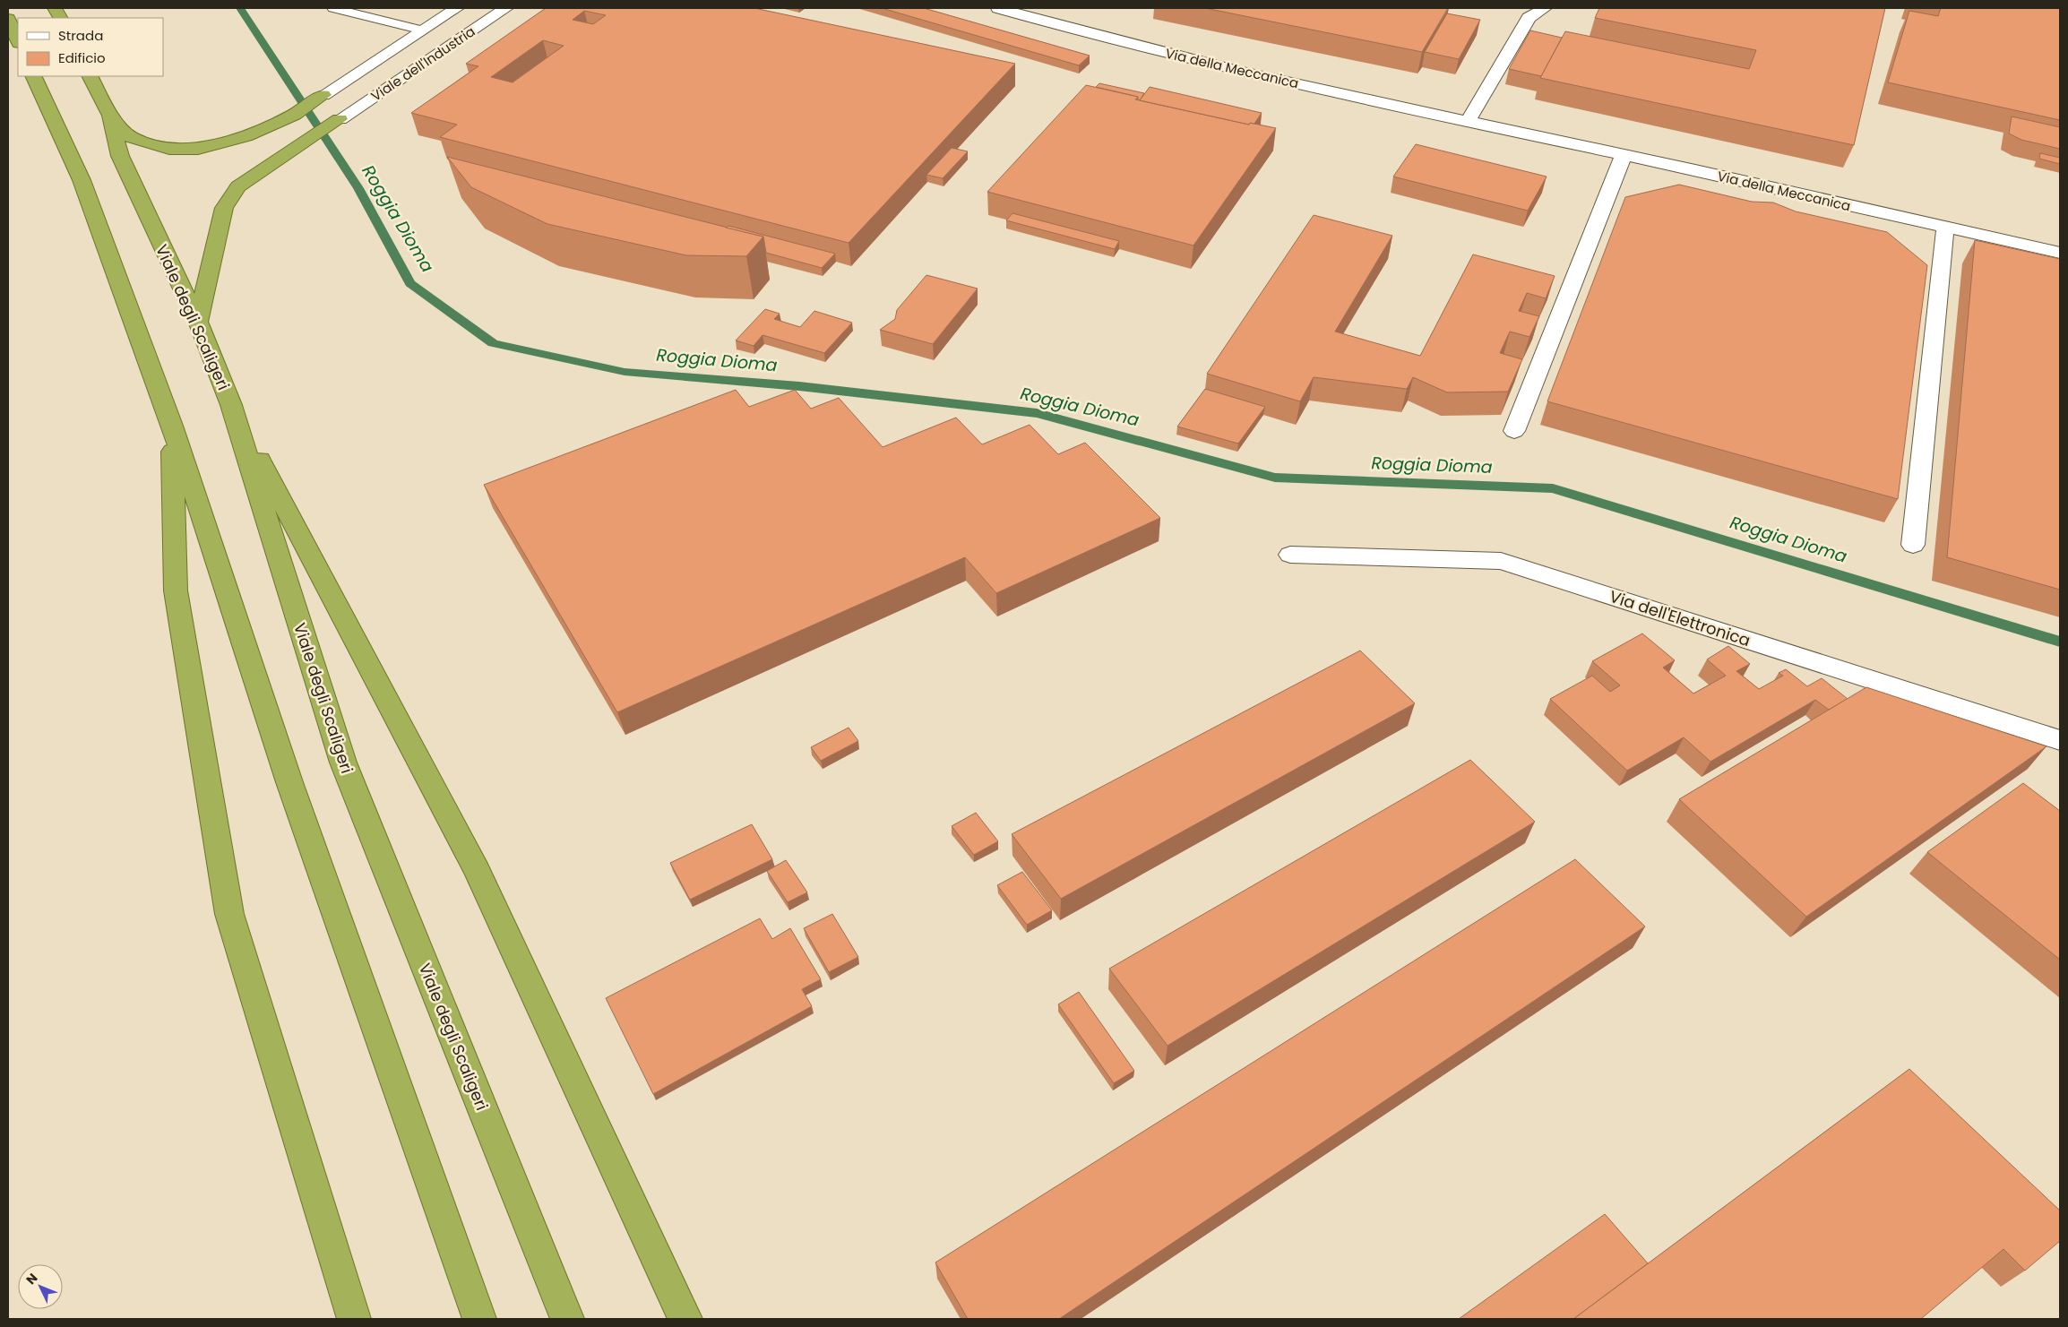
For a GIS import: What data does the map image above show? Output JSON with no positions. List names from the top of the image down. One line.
{"streets":{"highway":["Viale degli Scaligeri"],"street":["Viale dell'Industria","Via della Meccanica","Via dell'Elettronica"]},"water":["Roggia Dioma"],"legend":["Strada","Edificio"],"north":"top left"}
